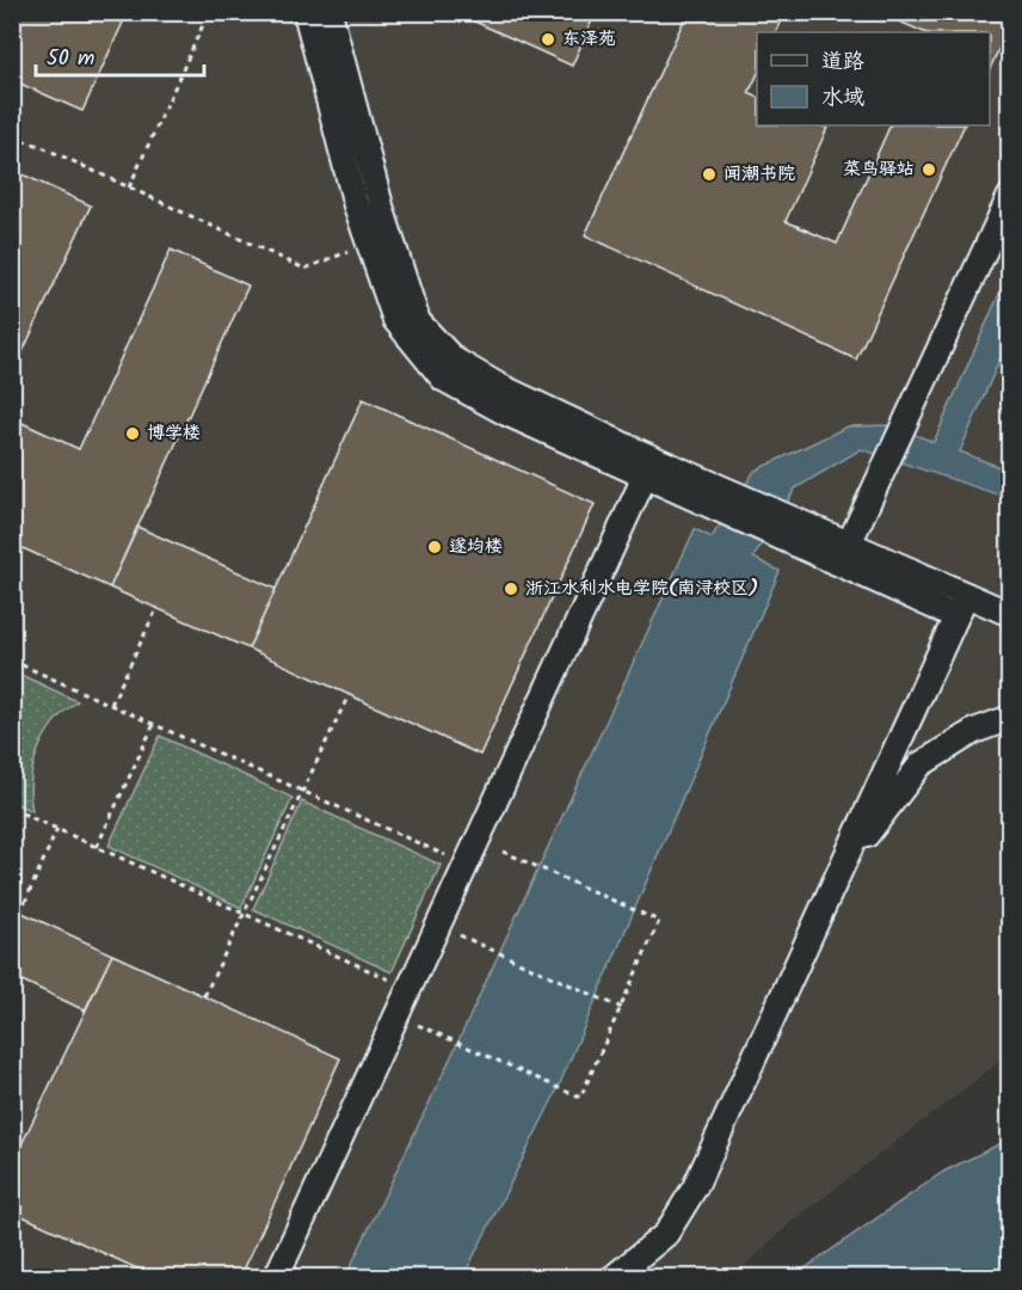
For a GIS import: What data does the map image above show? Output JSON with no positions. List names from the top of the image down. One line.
{"places":["东泽苑","菜鸟驿站","闻潮书院","博学楼","遂均楼","浙江水利水电学院(南浔校区)"],"legend":["道路","水域"],"scale_bar":"50 m"}
